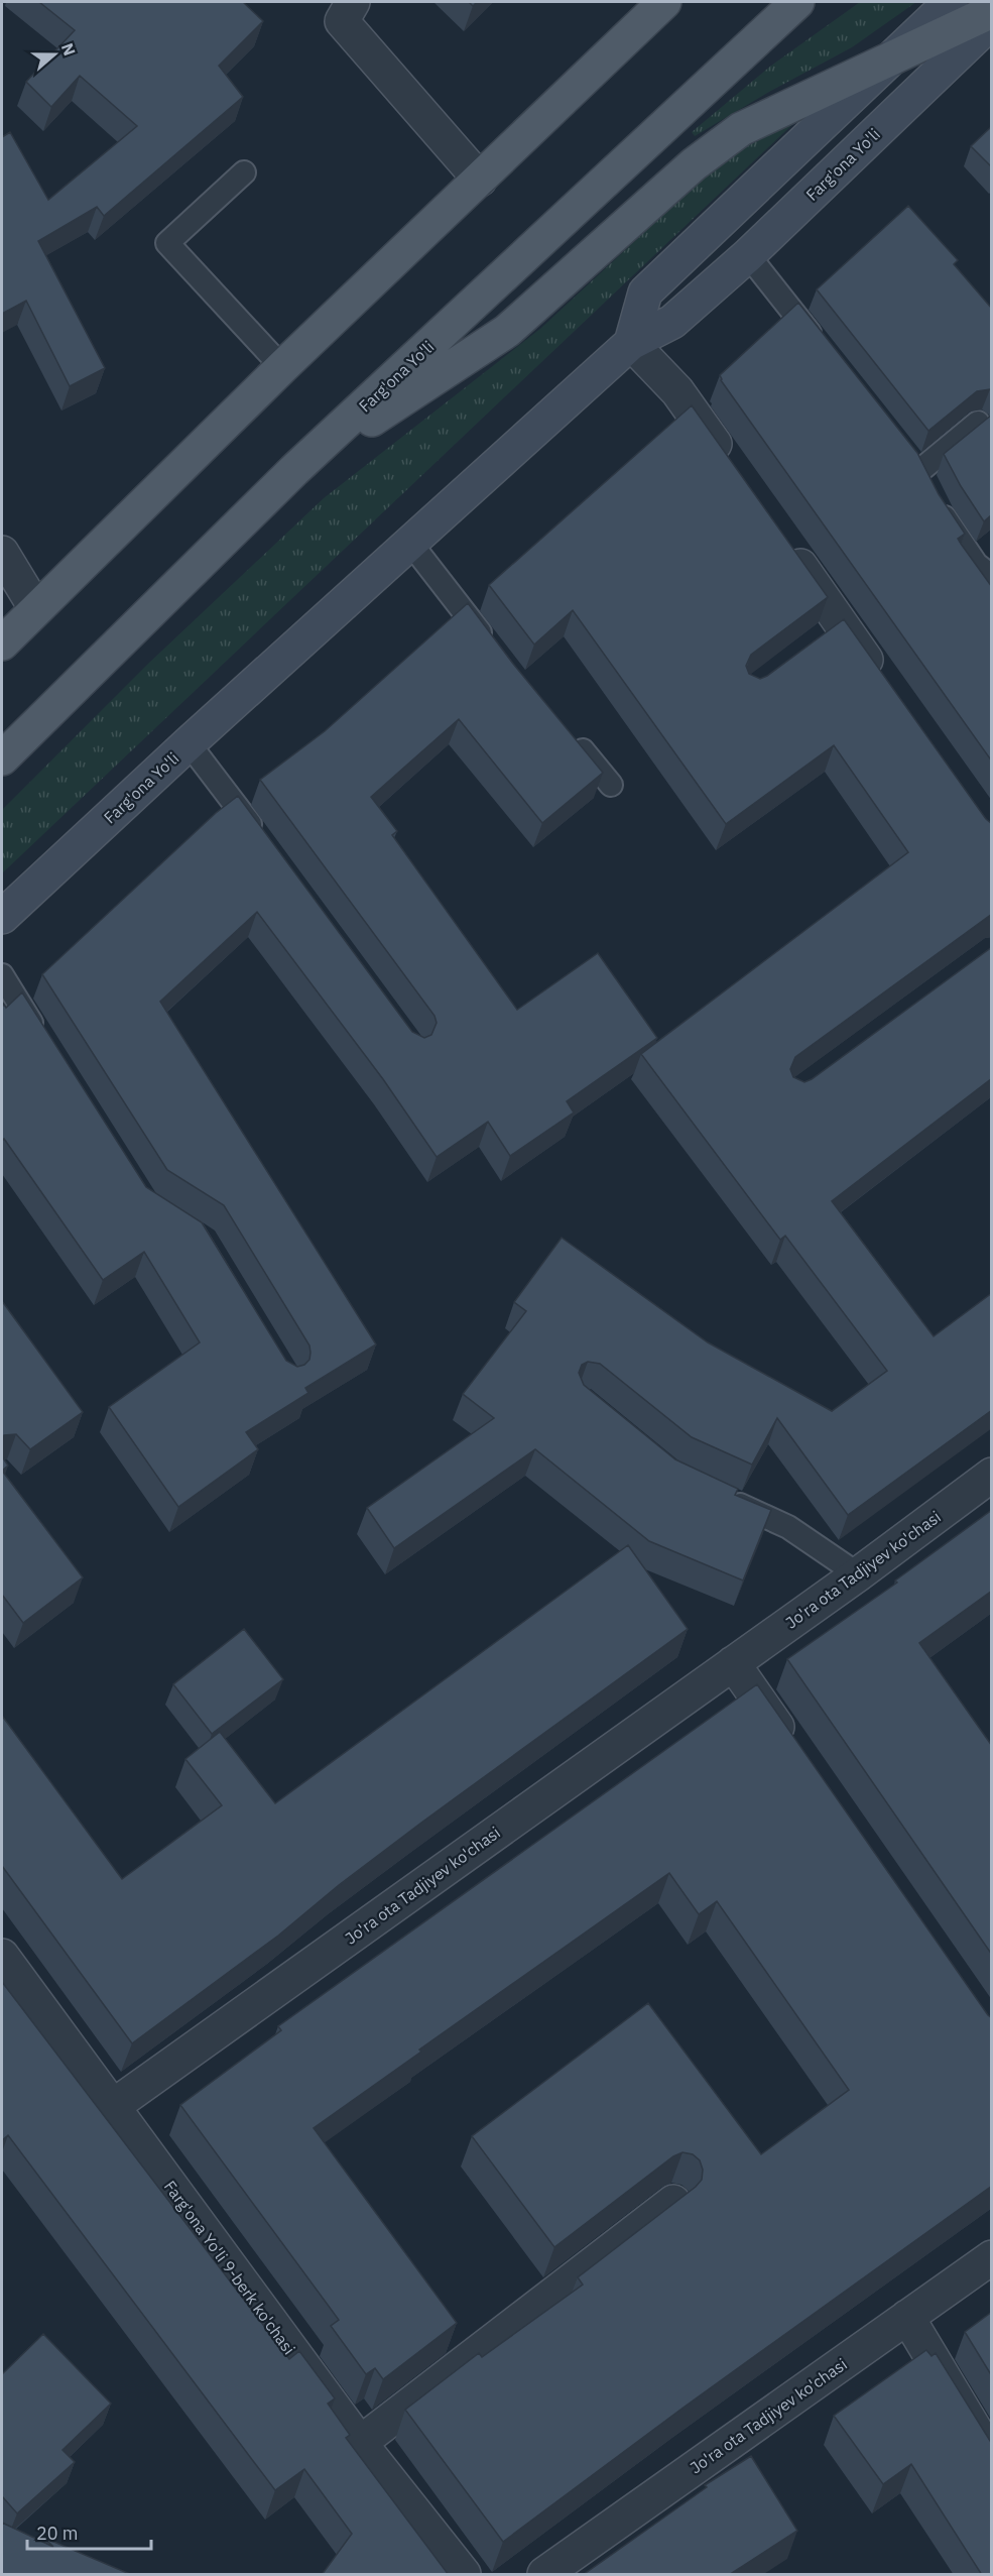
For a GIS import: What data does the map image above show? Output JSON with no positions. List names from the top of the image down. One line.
{"streets":{"main road":["Farg'ona Yo'li"],"street":["Jo'ra ota Tadjiyev ko'chasi","Farg'ona Yo'li 9-berk ko'chasi"]},"crossings":[["Jo'ra ota Tadjiyev ko'chasi","Farg'ona Yo'li 9-berk ko'chasi"]],"scale_bar":"20 m","north":"right"}
